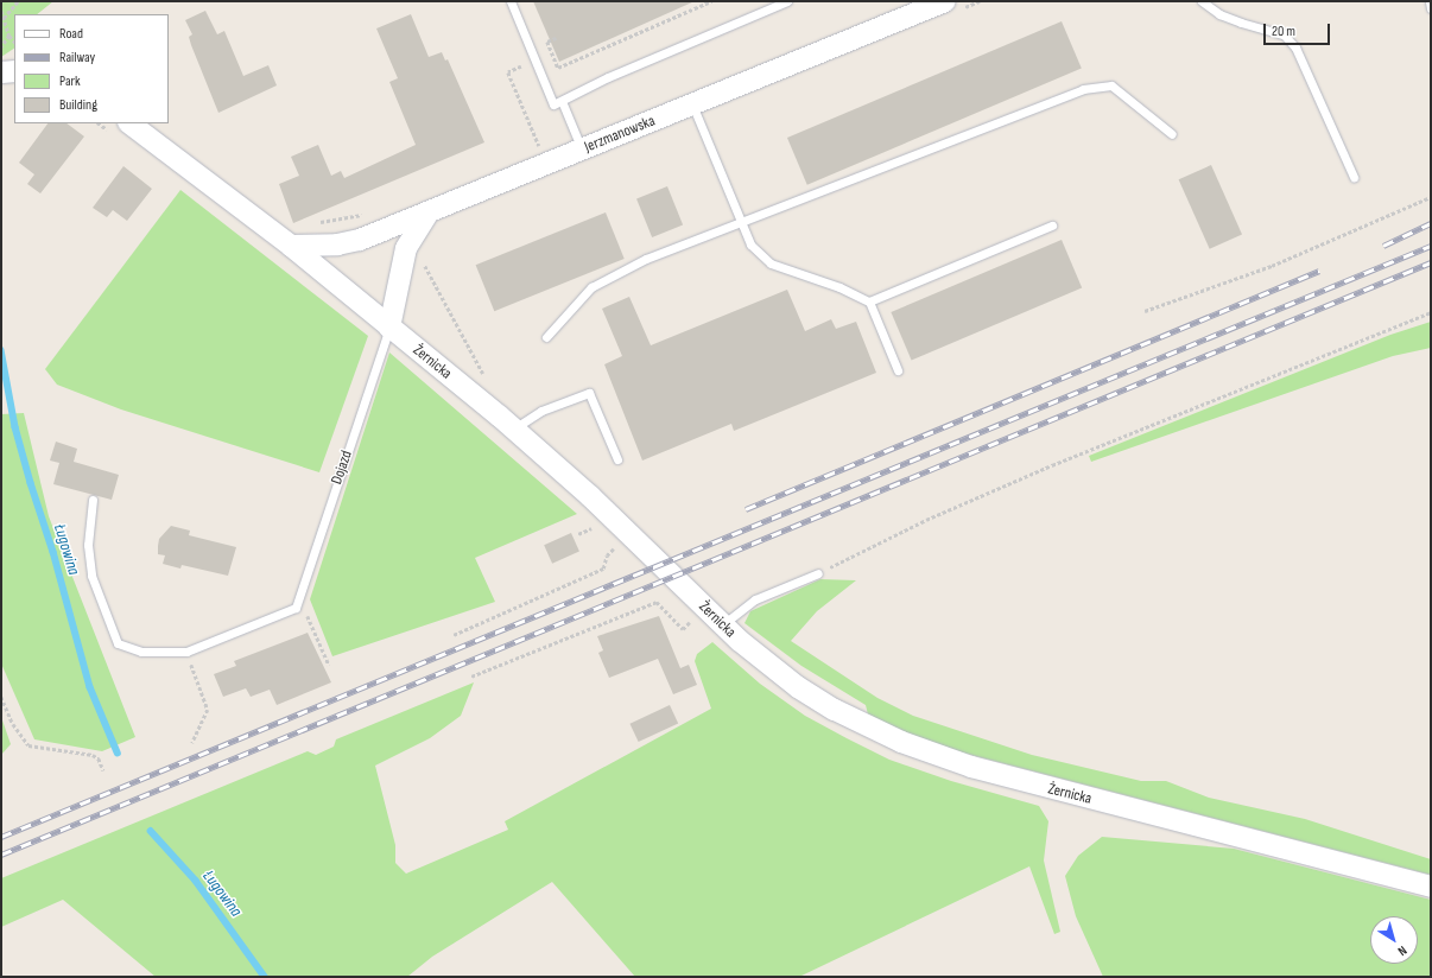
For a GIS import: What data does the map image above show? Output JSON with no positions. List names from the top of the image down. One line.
{"streets":{"street":["Jerzmanowska","Żernicka"],"lane":["Dojazd"]},"crossings":[["Jerzmanowska","Żernicka"],["Żernicka","Dojazd"]],"water":["Ługowina"],"legend":["Road","Railway","Park","Building"],"scale_bar":"20 m","north":"bottom right"}
